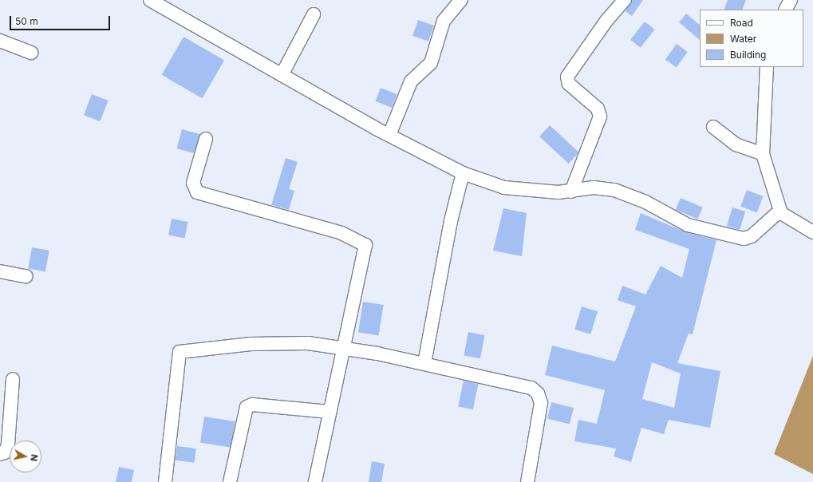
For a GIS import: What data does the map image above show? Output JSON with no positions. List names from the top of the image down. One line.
{"legend":["Road","Water","Building"],"scale_bar":"50 m","north":"right"}
